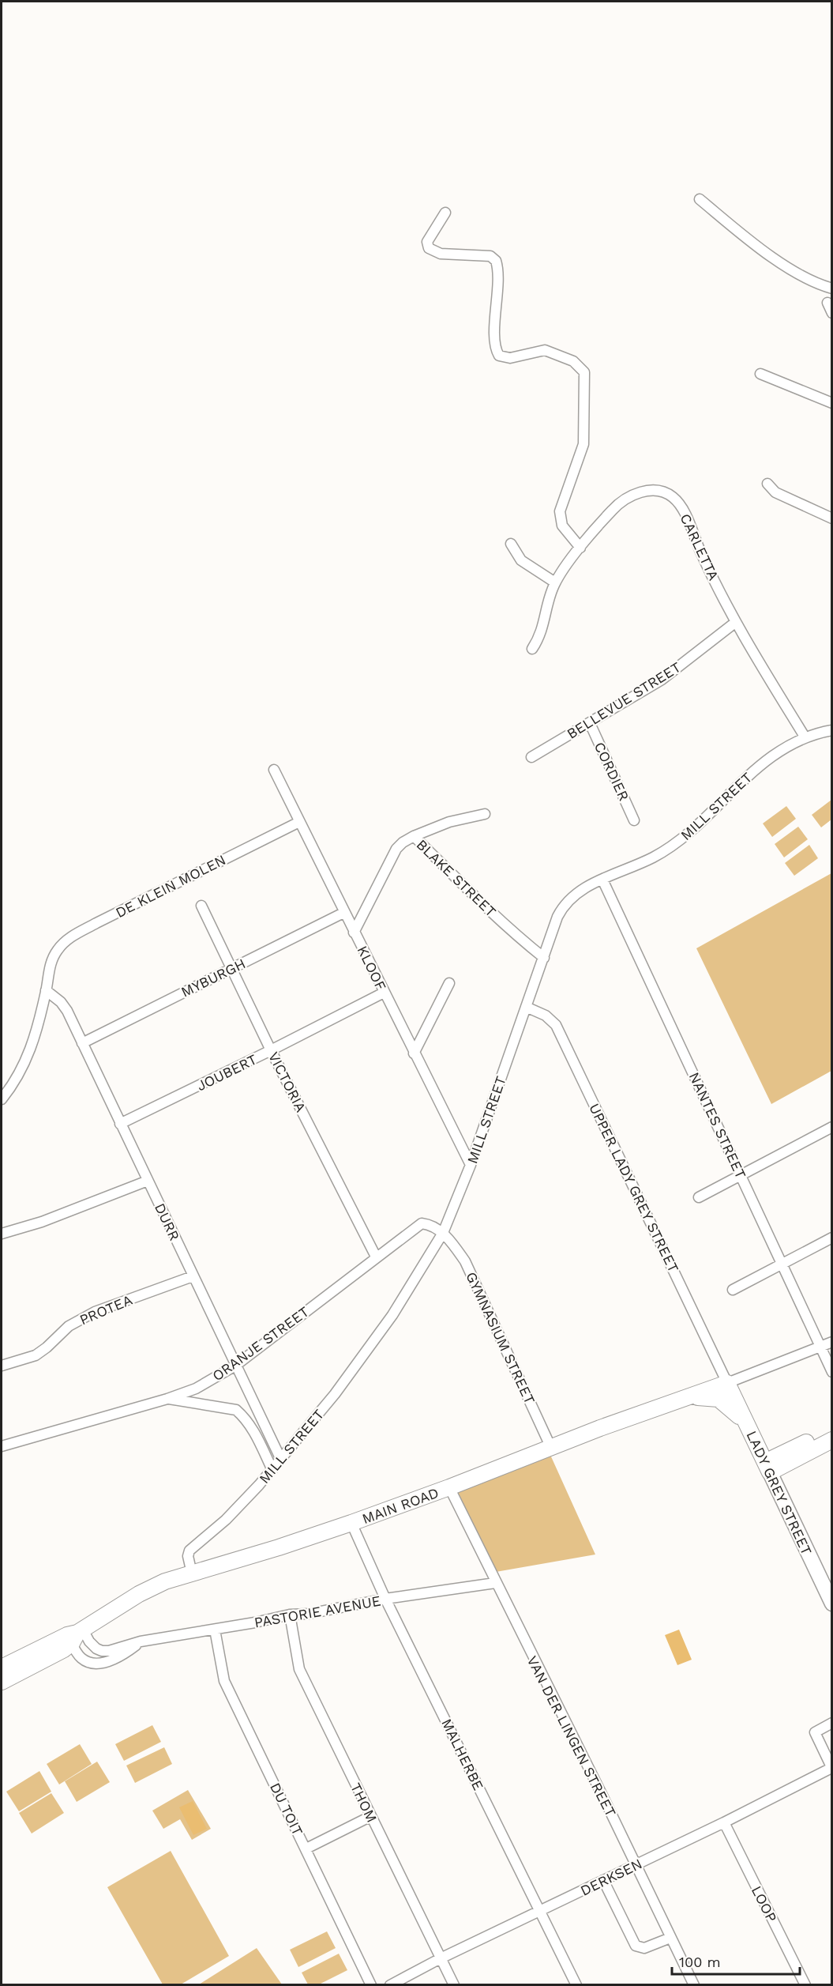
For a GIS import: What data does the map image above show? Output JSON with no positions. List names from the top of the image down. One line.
{"streets":{"main road":["LADY GREY STREET","MAIN ROAD"],"street":["CARLETTA","BELLEVUE STREET","CORDIER","MILL STREET","BLAKE STREET","DE KLEIN MOLEN","KLOOF","MYBURGH","JOUBERT","VICTORIA","NANTES STREET","UPPER LADY GREY STREET","DURR","PROTEA","GYMNASIUM STREET","ORANJE STREET","PASTORIE AVENUE","VAN DER LINGEN STREET","MALHERBE","THOM","DU TOIT","DERKSEN","LOOP"]},"crossings":[["CARLETTA","BELLEVUE STREET"],["CARLETTA","MILL STREET"],["BELLEVUE STREET","CORDIER"],["MILL STREET","BLAKE STREET"],["MILL STREET","KLOOF"],["MILL STREET","NANTES STREET"],["MILL STREET","UPPER LADY GREY STREET"],["MILL STREET","DURR"],["MILL STREET","GYMNASIUM STREET"],["MILL STREET","ORANJE STREET"],["MILL STREET","MAIN ROAD"],["BLAKE STREET","KLOOF"],["DE KLEIN MOLEN","KLOOF"],["DE KLEIN MOLEN","DURR"],["KLOOF","MYBURGH"],["KLOOF","JOUBERT"],["MYBURGH","VICTORIA"],["MYBURGH","DURR"],["JOUBERT","VICTORIA"],["JOUBERT","DURR"],["VICTORIA","ORANJE STREET"],["UPPER LADY GREY STREET","LADY GREY STREET"],["UPPER LADY GREY STREET","MAIN ROAD"],["DURR","PROTEA"],["DURR","ORANJE STREET"],["GYMNASIUM STREET","ORANJE STREET"],["GYMNASIUM STREET","MAIN ROAD"],["LADY GREY STREET","MAIN ROAD"],["MAIN ROAD","PASTORIE AVENUE"],["MAIN ROAD","VAN DER LINGEN STREET"],["MAIN ROAD","MALHERBE"],["PASTORIE AVENUE","VAN DER LINGEN STREET"],["PASTORIE AVENUE","MALHERBE"],["PASTORIE AVENUE","THOM"],["PASTORIE AVENUE","DU TOIT"],["VAN DER LINGEN STREET","DERKSEN"],["MALHERBE","DERKSEN"],["THOM","DERKSEN"],["DERKSEN","LOOP"]],"scale_bar":"100 m"}
